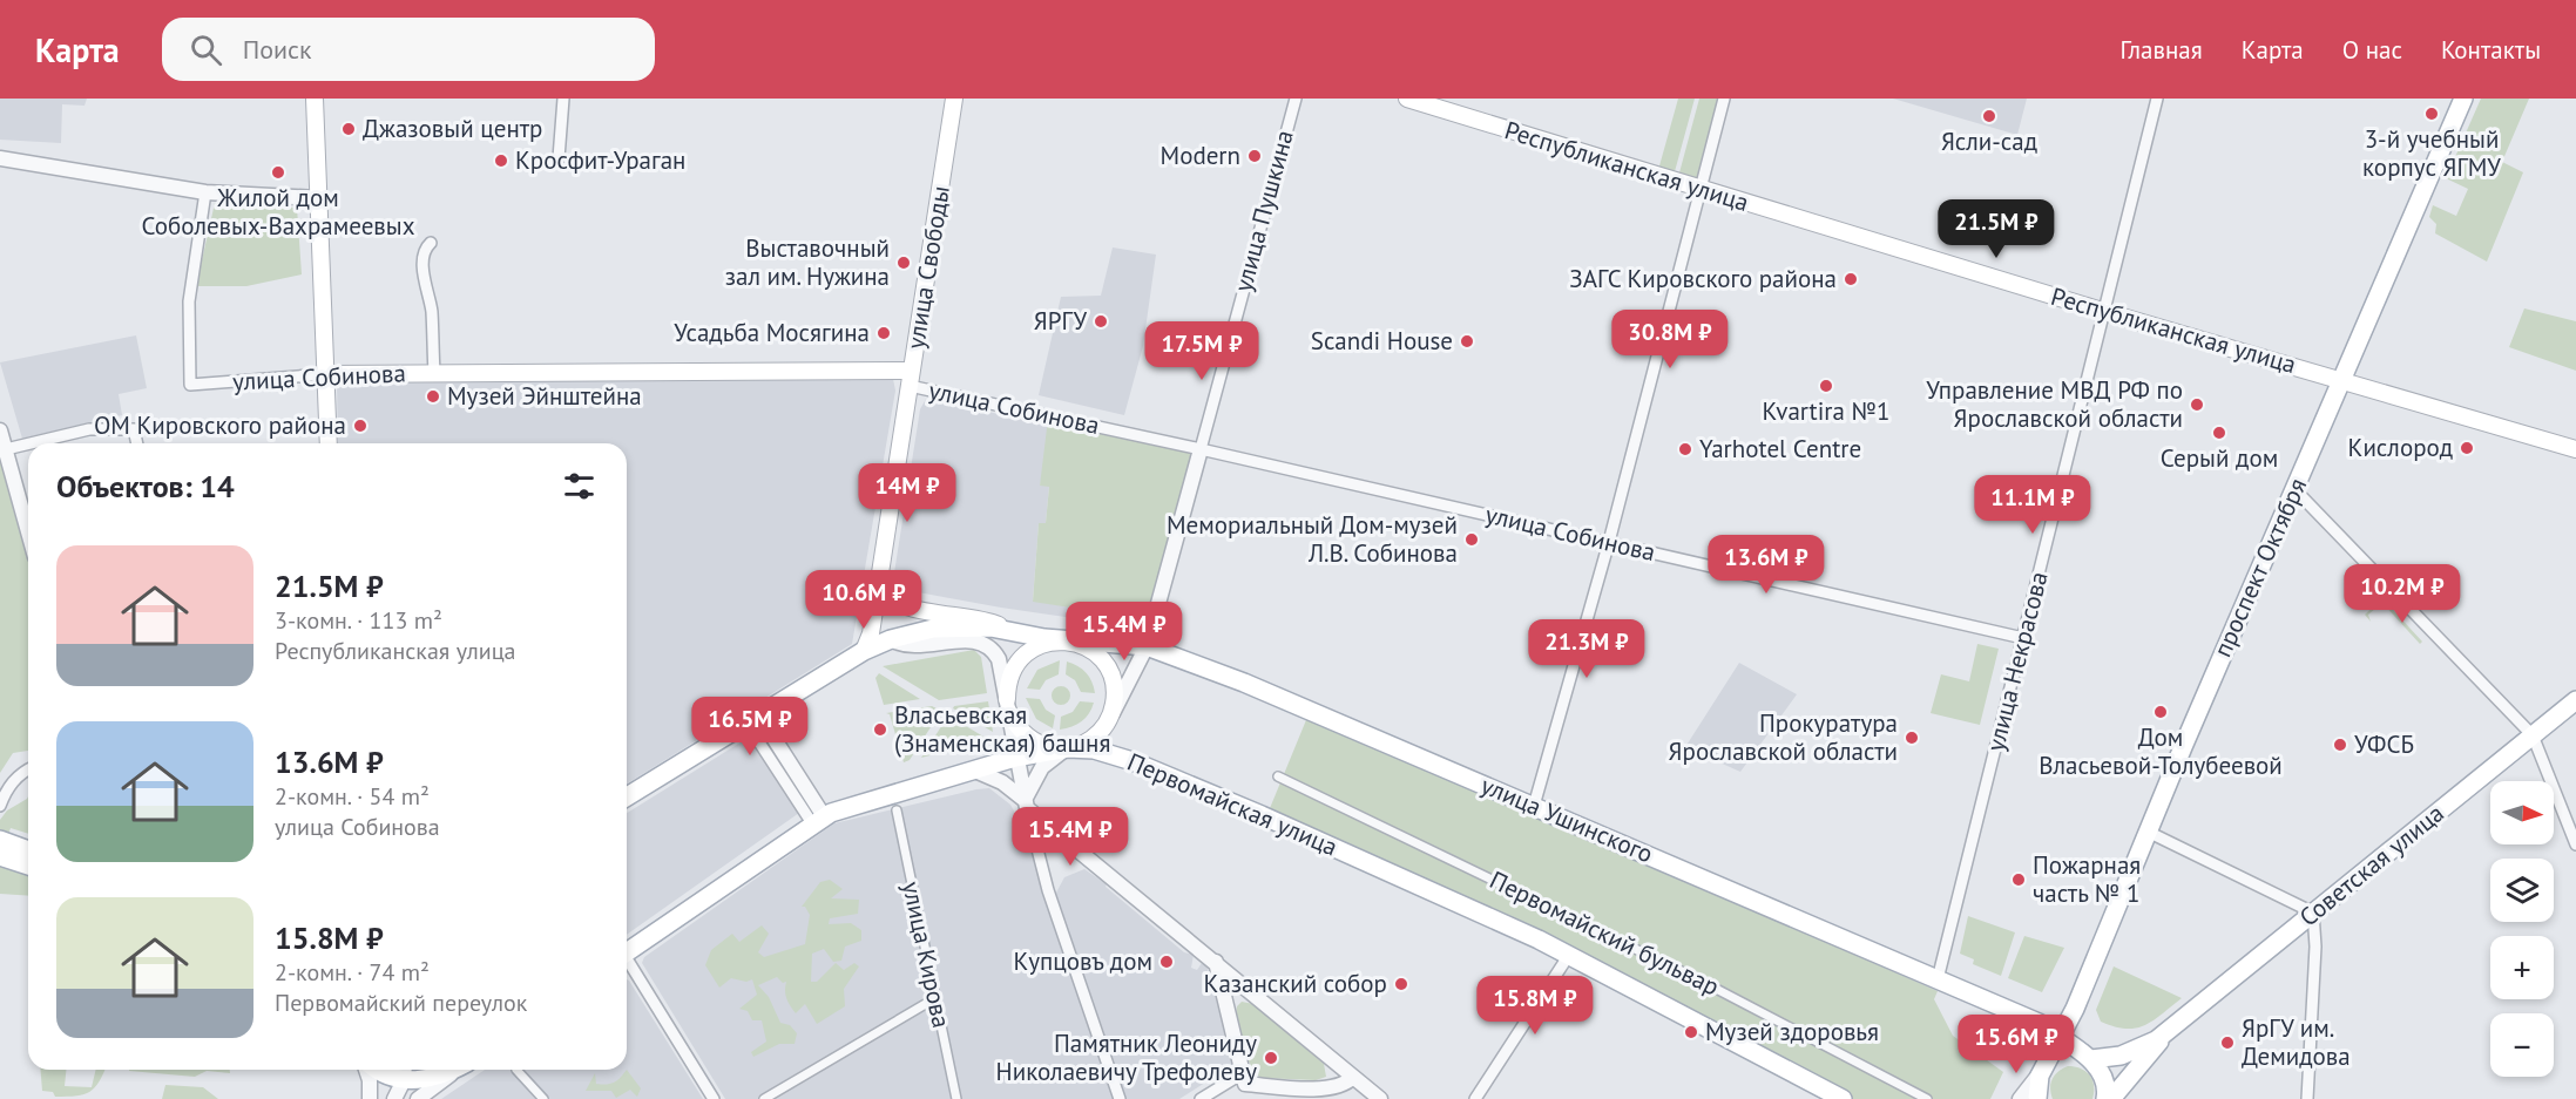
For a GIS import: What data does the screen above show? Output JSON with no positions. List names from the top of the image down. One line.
{"streets":{"main road":["Республиканская улица","улица Свободы","улица Собинова","проспект Октября","Первомайская улица","улица Ушинского","Советская улица"],"street":["улица Пушкина","улица Некрасова","Первомайский бульвар","улица Кирова"]},"crossings":[["Республиканская улица","проспект Октября"],["Республиканская улица","улица Некрасова"],["улица Пушкина","улица Собинова"],["улица Пушкина","Первомайская улица"],["улица Пушкина","улица Ушинского"],["улица Свободы","улица Собинова"],["улица Свободы","улица Ушинского"],["улица Собинова","улица Некрасова"],["проспект Октября","улица Ушинского"],["улица Некрасова","улица Ушинского"],["Первомайская улица","улица Ушинского"]],"places":["3-й учебный корпус ЯГМУ","Ясли-сад","Джазовый центр","Modern","Кросфит-Ураган","Жилой дом Соболевых-Вахрамеевых","Выставочный зал им. Нужина","ЗАГС Кировского района","ЯРГУ","Усадьба Мосягина","Scandi House","Kvartira №1","Музей Эйнштейна","Управление МВД РФ по Ярославской области","ОМ Кировского района","Серый дом","Кислород","Yarhotel Centre","Мемориальный Дом-музей Л.В. Собинова","Дом Власьевой-Толубеевой","Власьевская (Знаменская) башня","Прокуратура Ярославской области","УФСБ","Пожарная часть № 1","Купцовъ дом","Казанский собор","Музей здоровья","ЯрГУ им. Демидова","Памятник Леониду Николаевичу Трефолеву"],"north":"right","page":{"header":"Карта","search":"Поиск","nav":["Главная","Карта","О нас","Контакты"],"price":["21.5M ₽","30.8M ₽","17.5M ₽","14M ₽","11.1M ₽","13.6M ₽","10.2M ₽","10.6M ₽","15.4M ₽","21.3M ₽","16.5M ₽","15.4M ₽","15.8M ₽","15.6M ₽"],"heading":"Объектов: 14","list":[{"name":"21.5M ₽","note":"3-комн. · 113 m² · Республиканская улица"},{"name":"13.6M ₽","note":"2-комн. · 54 m² · улица Собинова"},{"name":"15.8M ₽","note":"2-комн. · 74 m² · Первомайский переулок"}],"map_buttons":["+","−"]}}
